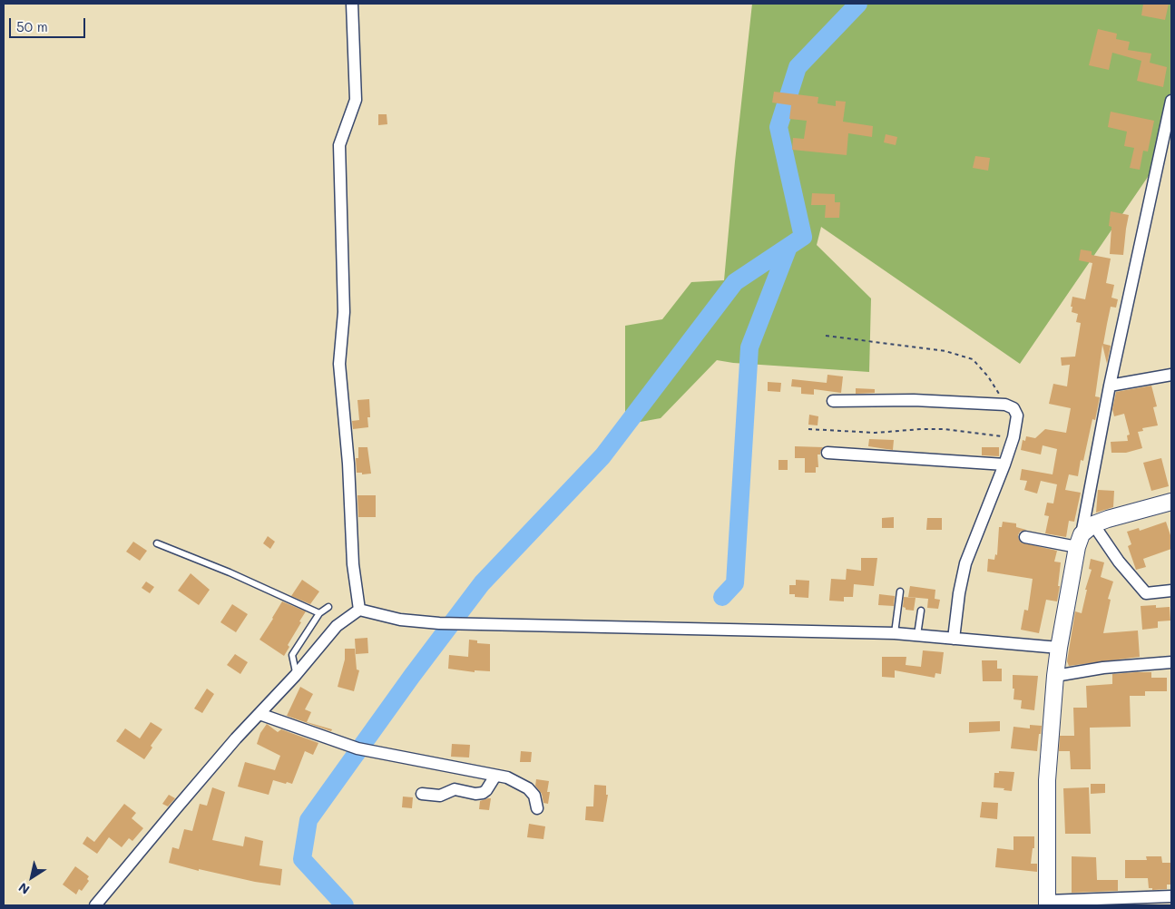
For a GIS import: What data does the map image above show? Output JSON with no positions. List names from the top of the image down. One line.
{"scale_bar":"50 m","north":"bottom left"}
